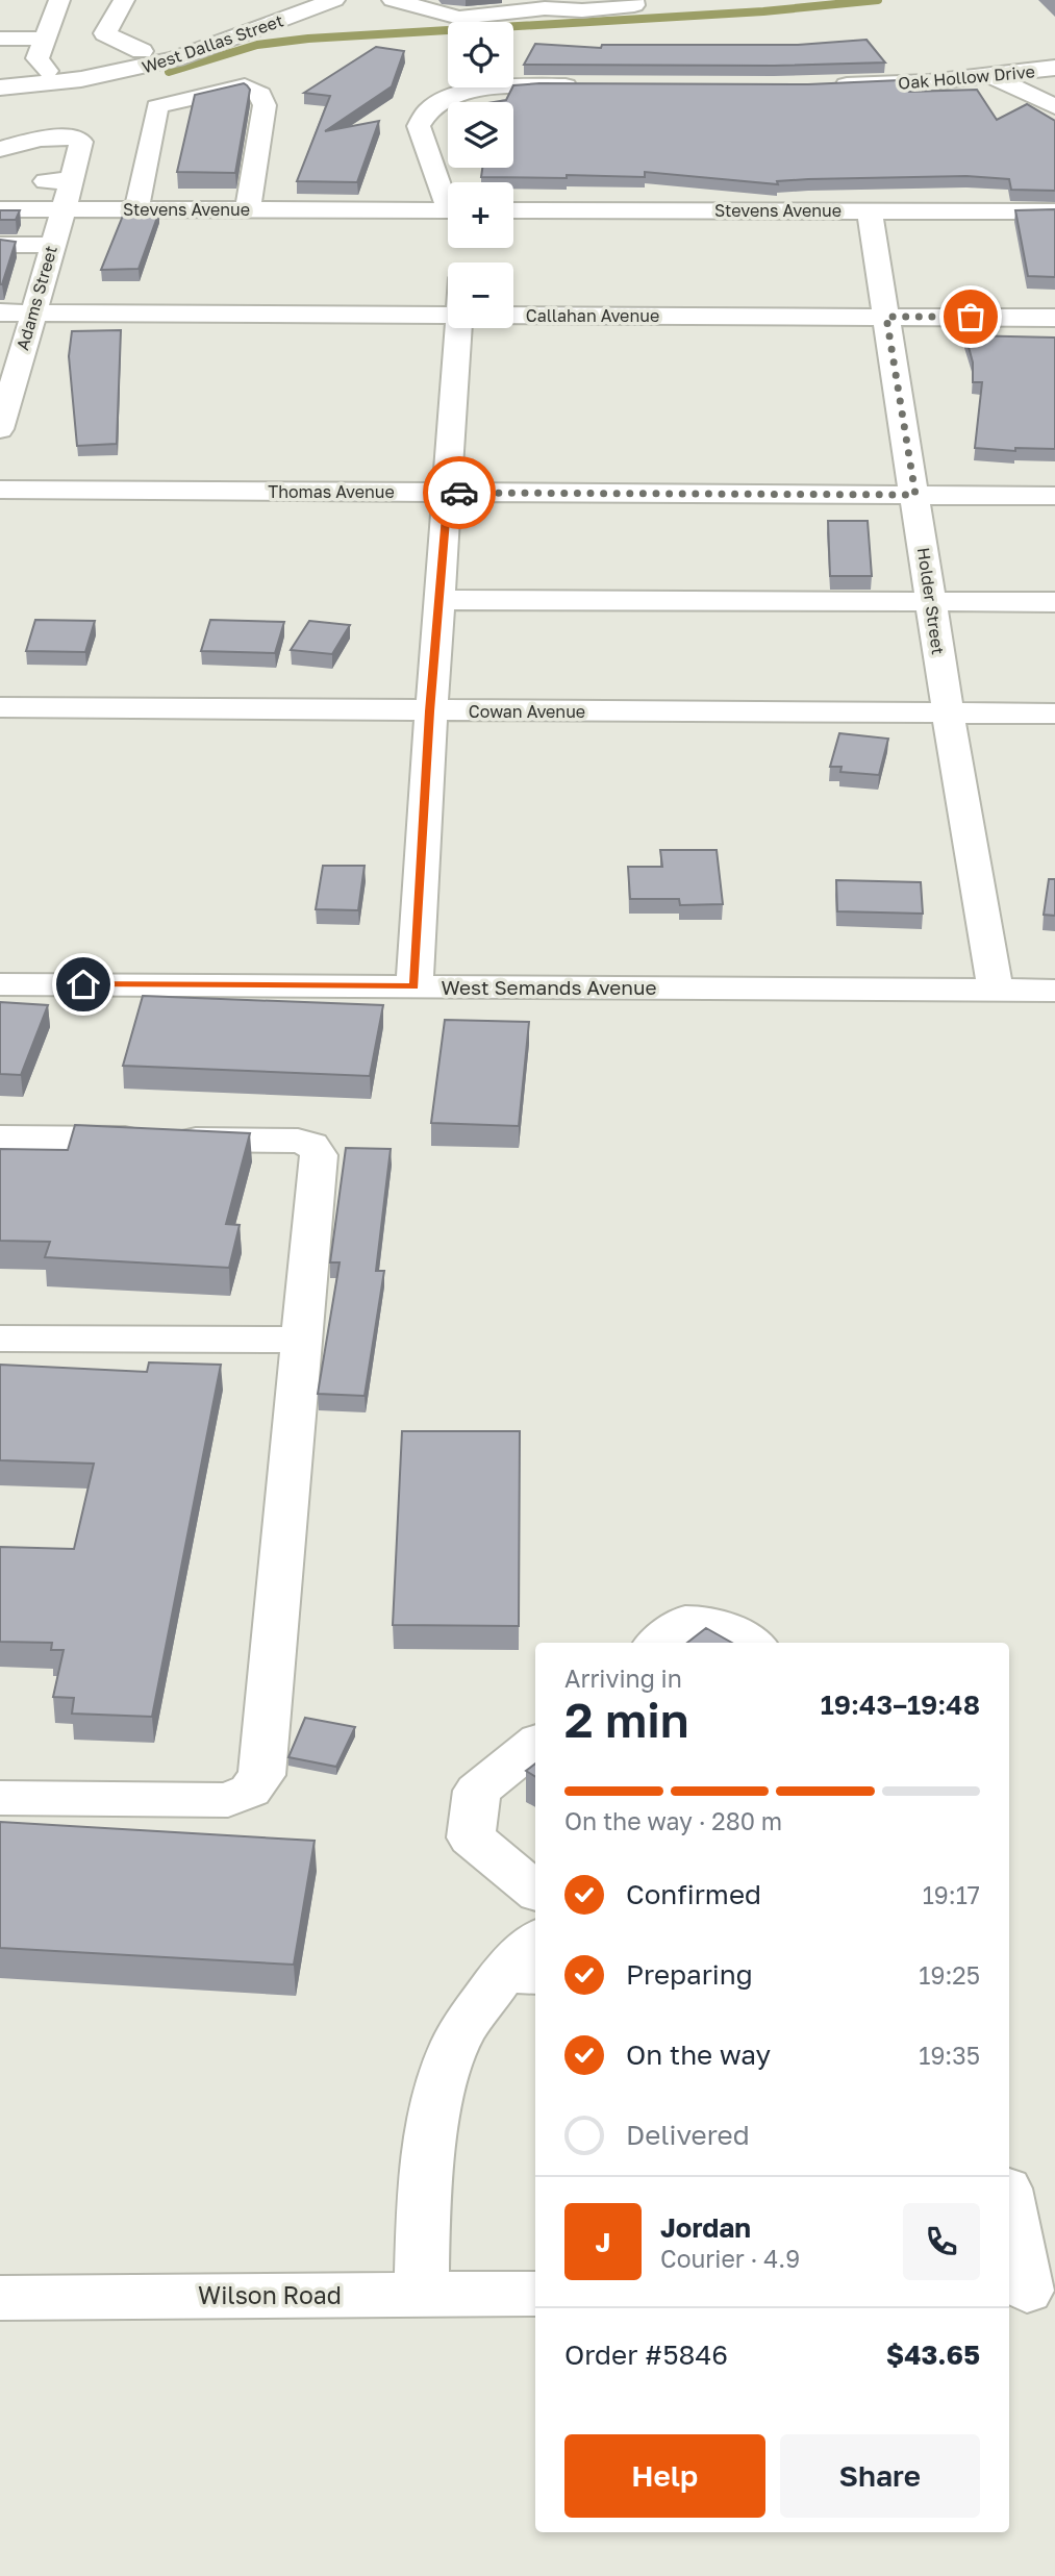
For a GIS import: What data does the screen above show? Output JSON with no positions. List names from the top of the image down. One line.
{"streets":{"street":["West Dallas Street","Oak Hollow Drive","Stevens Avenue","Adams Street","Callahan Avenue","Thomas Avenue","Holder Street","Cowan Avenue","West Semands Avenue","Wilson Road"]},"crossings":[["Stevens Avenue","Adams Street"],["Stevens Avenue","Holder Street"],["Adams Street","Callahan Avenue"],["Callahan Avenue","Holder Street"],["Thomas Avenue","Holder Street"],["Holder Street","Cowan Avenue"],["Holder Street","West Semands Avenue"]],"page":{"map_buttons":["+","−"],"heading":["2 min","Arriving in","19:43–19:48"],"panel":["Jordan","Courier · 4.9","Order #5846","$43.65"],"bar":"On the way · 280 m","list":[["Confirmed","19:17"],["Preparing","19:25"],["On the way","19:35"],"Delivered"],"round":"J","buttons":["Help","Share"]}}
